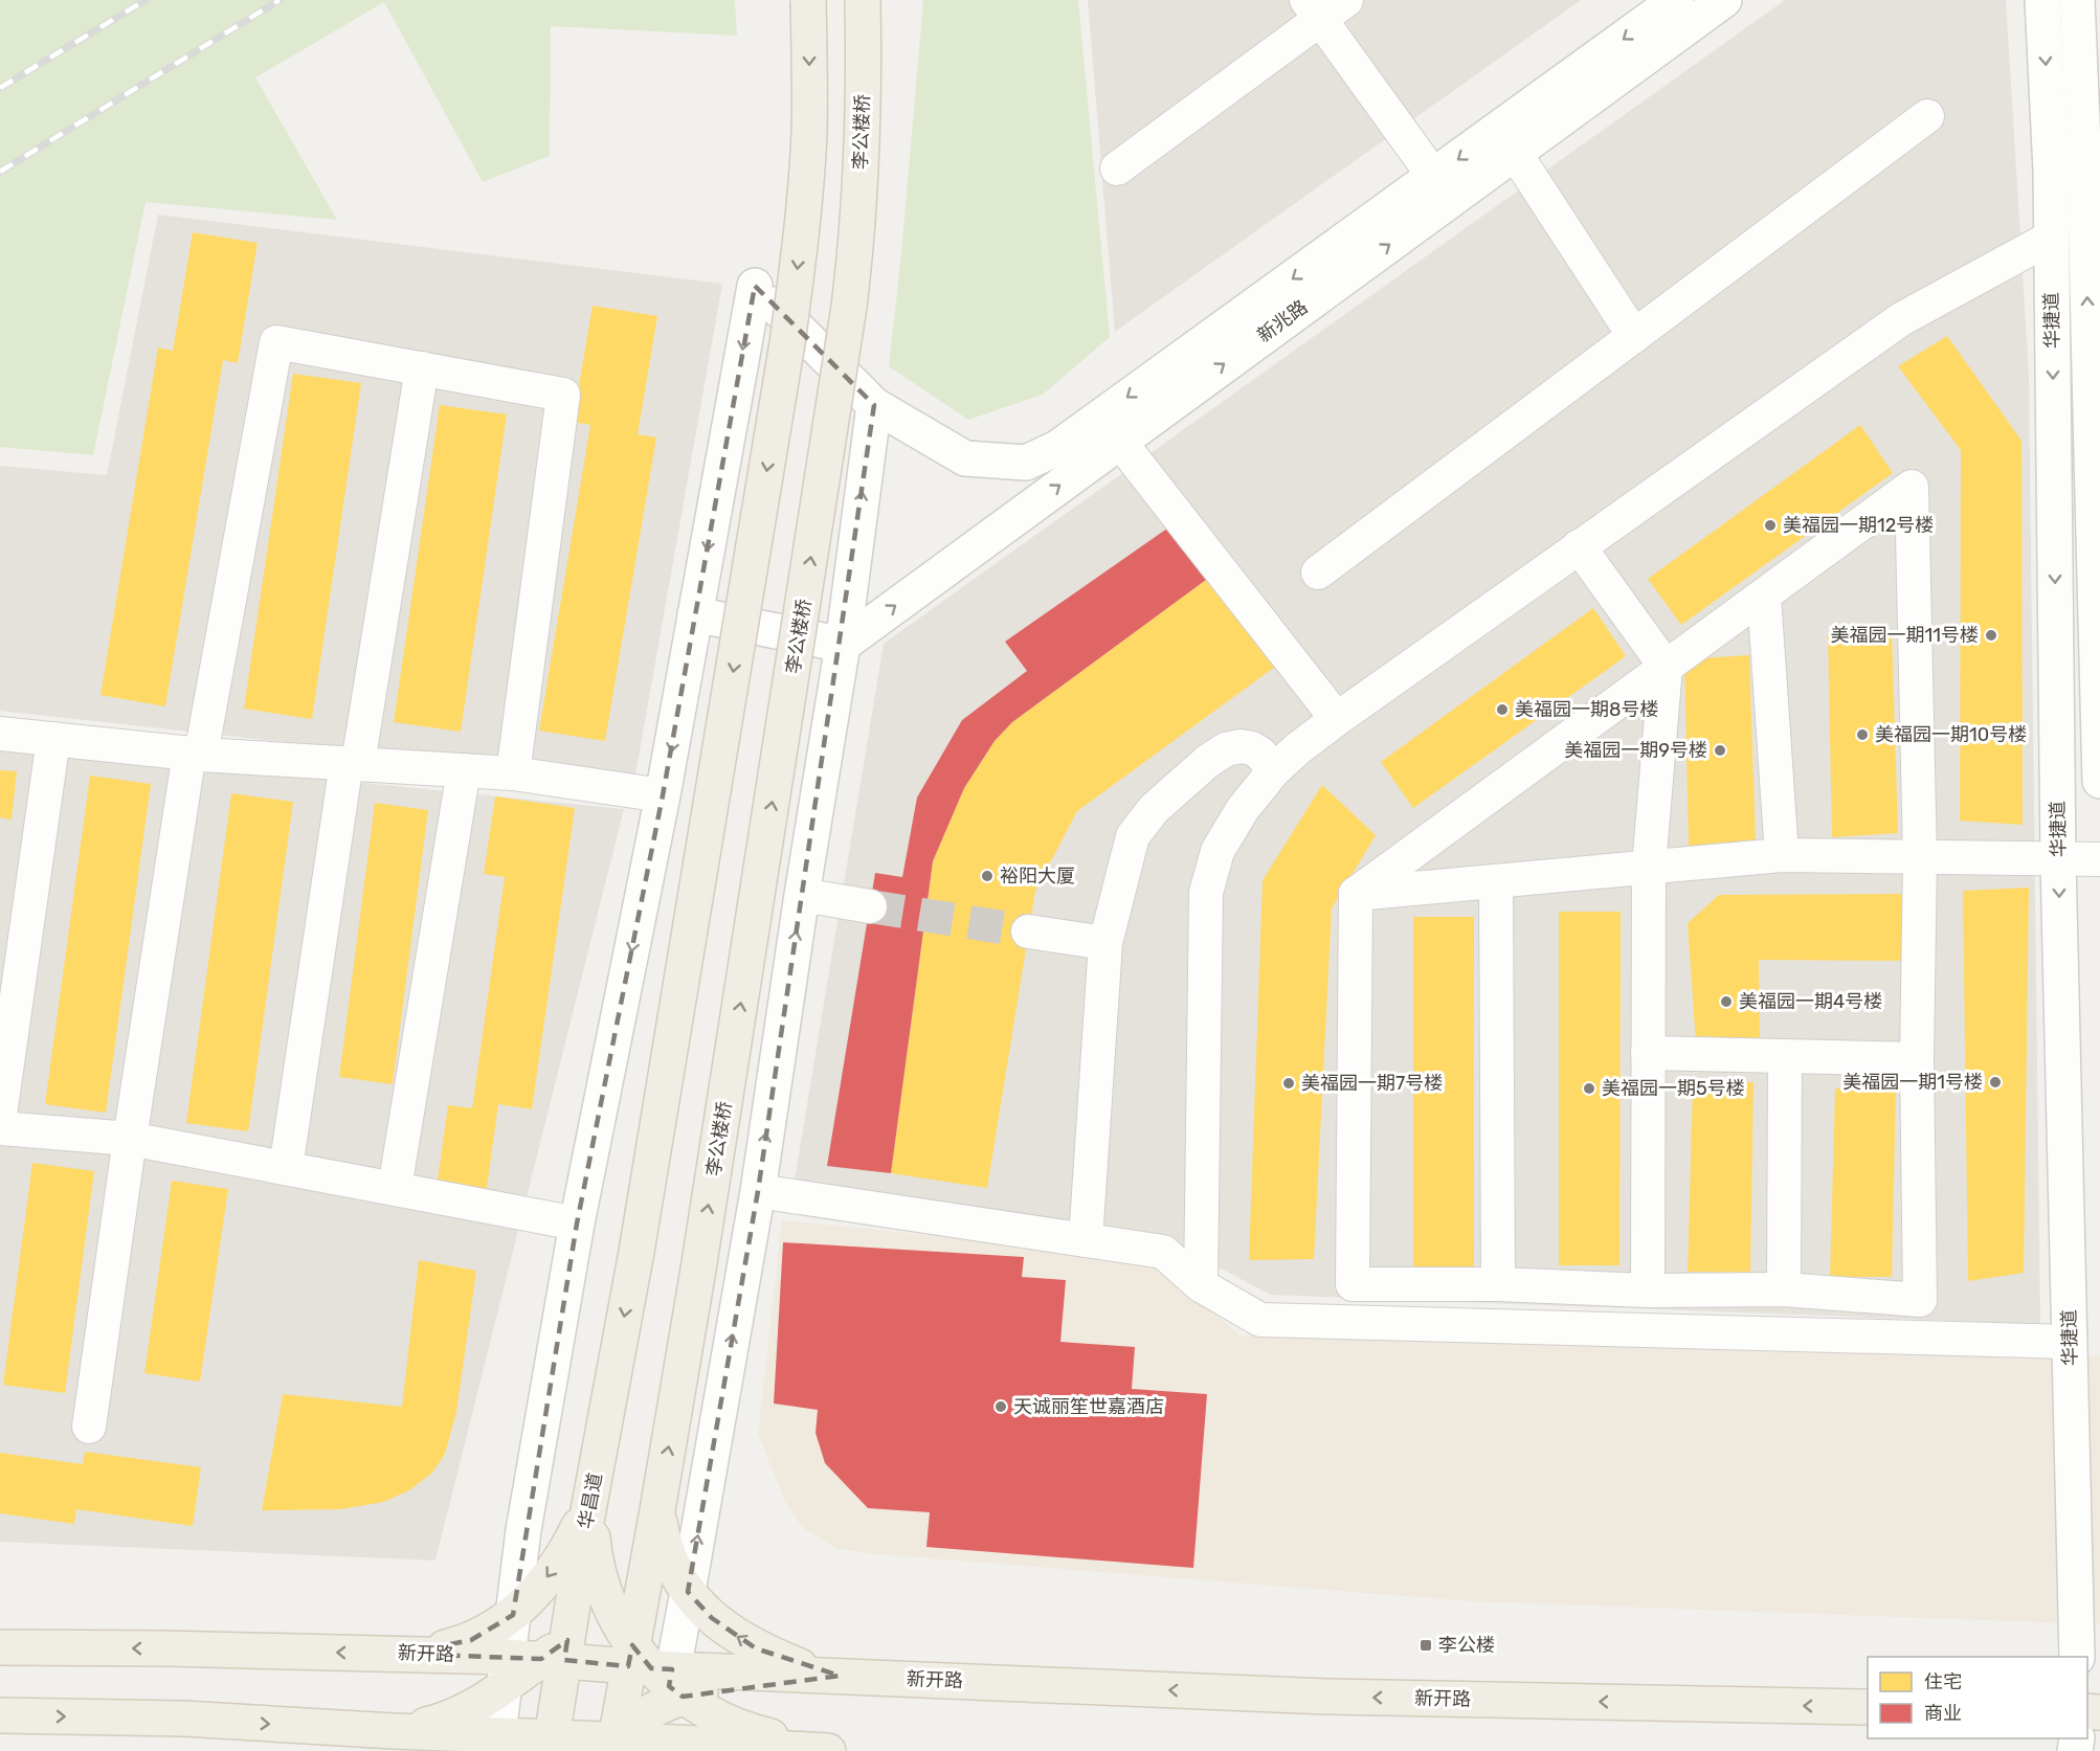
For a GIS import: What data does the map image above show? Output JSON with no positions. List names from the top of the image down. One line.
{"streets":{"main road":["李公楼桥","华昌道","新开路"],"street":["华捷道","新兆路"]},"crossings":[["华昌道","新开路"]],"one_way":["李公楼桥","华昌道","新开路"],"places":{"other":["美福园一期12号楼","美福园一期11号楼","美福园一期8号楼","美福园一期10号楼","美福园一期9号楼","裕阳大厦","美福园一期4号楼","美福园一期1号楼","美福园一期7号楼","美福园一期5号楼","天诚丽笙世嘉酒店"],"transit":["李公楼"]},"legend":["住宅","商业"]}
